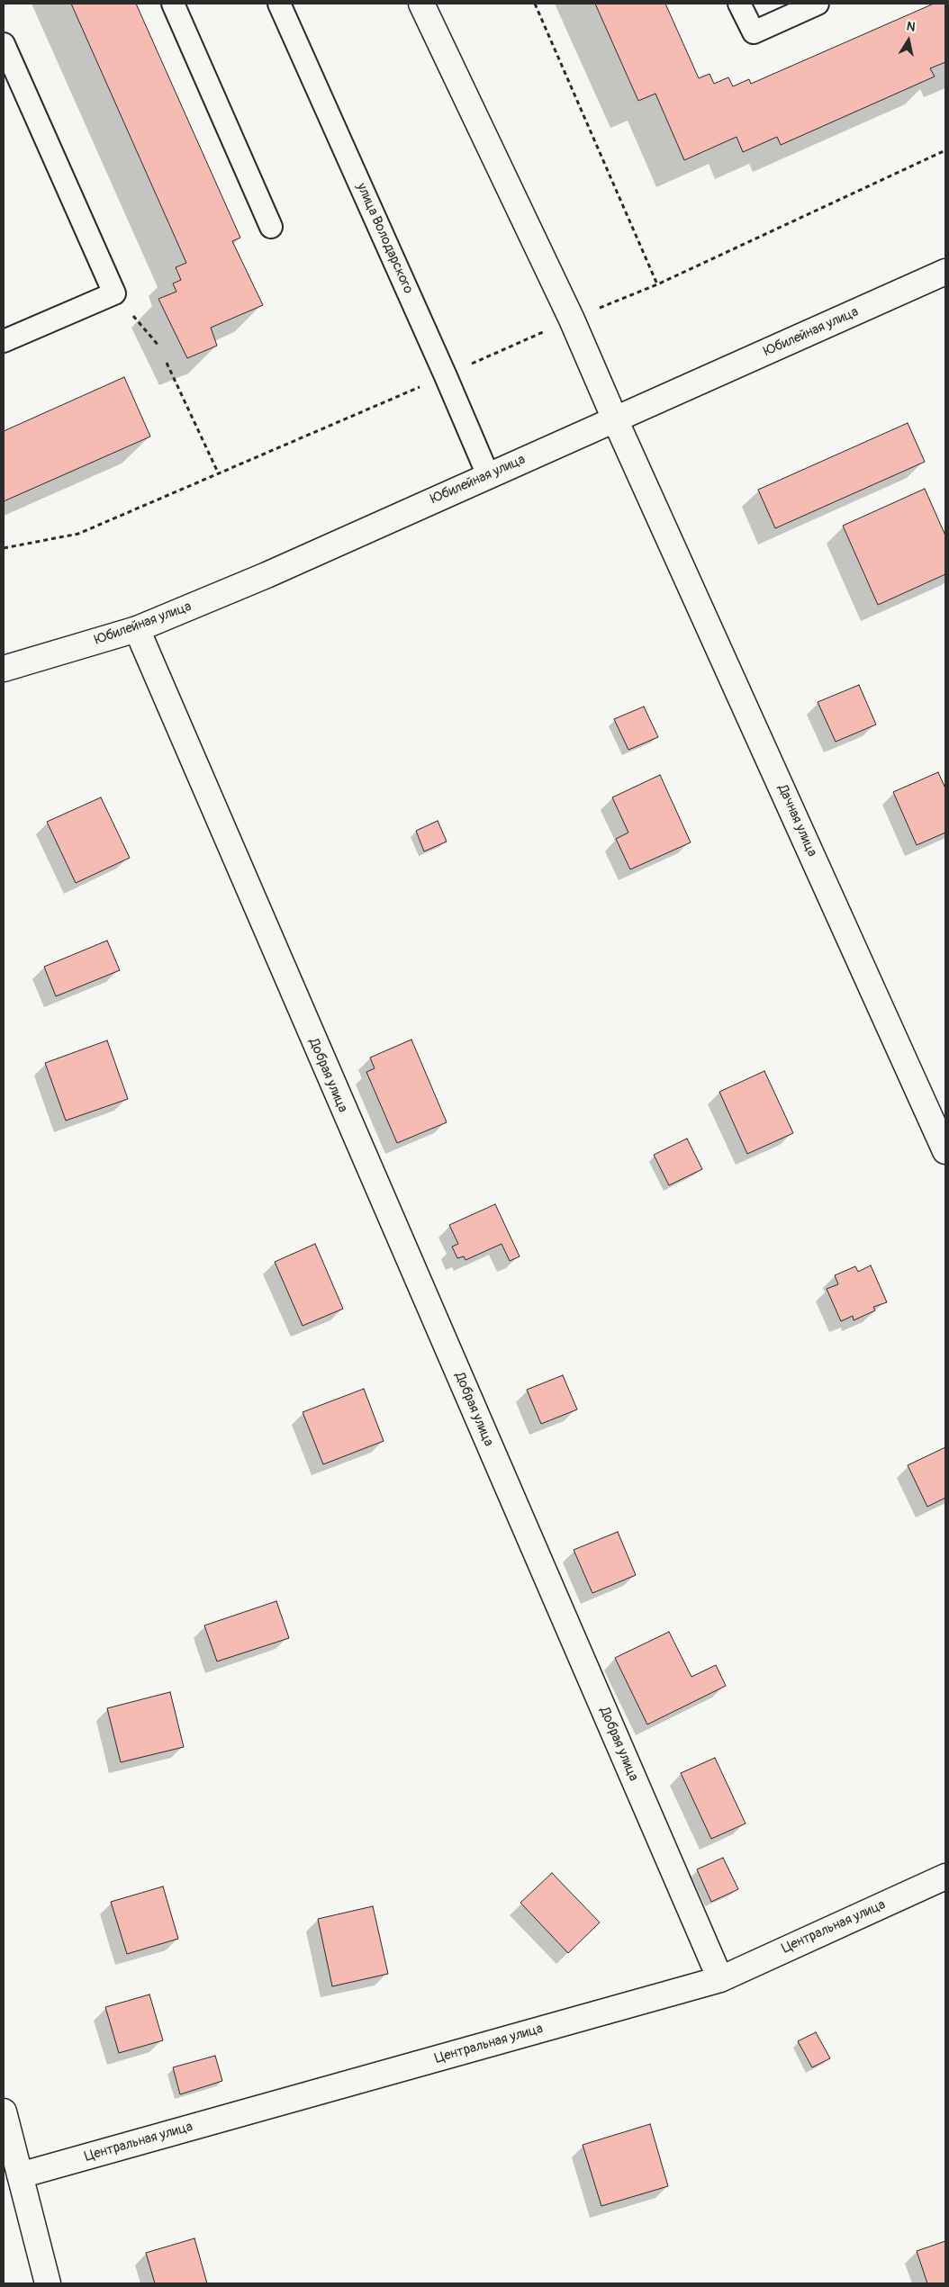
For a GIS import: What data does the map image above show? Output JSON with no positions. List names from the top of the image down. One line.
{"streets":{"street":["Юбилейная улица","Дачная улица","Добрая улица","Центральная улица"],"lane":["улица Володарского"]},"crossings":[["улица Володарского","Юбилейная улица"],["Юбилейная улица","Дачная улица"],["Юбилейная улица","Добрая улица"],["Добрая улица","Центральная улица"]],"north":"top"}
